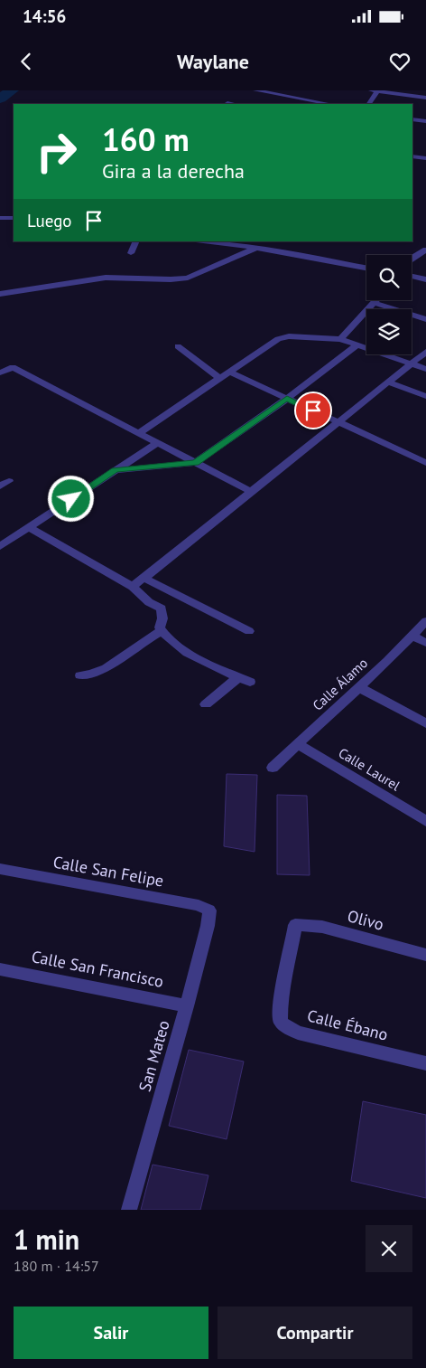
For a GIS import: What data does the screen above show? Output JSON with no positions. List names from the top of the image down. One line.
{"streets":{"street":["Calle Álamo","Calle Laurel","Calle San Felipe","Olivo","Calle San Francisco","Calle Ébano","San Mateo"]},"crossings":[["Calle Álamo","Calle Laurel"],["Calle San Felipe","San Mateo"],["Olivo","Calle Ébano"],["Calle San Francisco","San Mateo"]],"page":{"status":"14:56","header":"Waylane","turn":["160 m","Gira a la derecha"],"then":"Luego","heading":["1 min","180 m · 14:57"],"buttons":["Salir","Compartir"]}}
